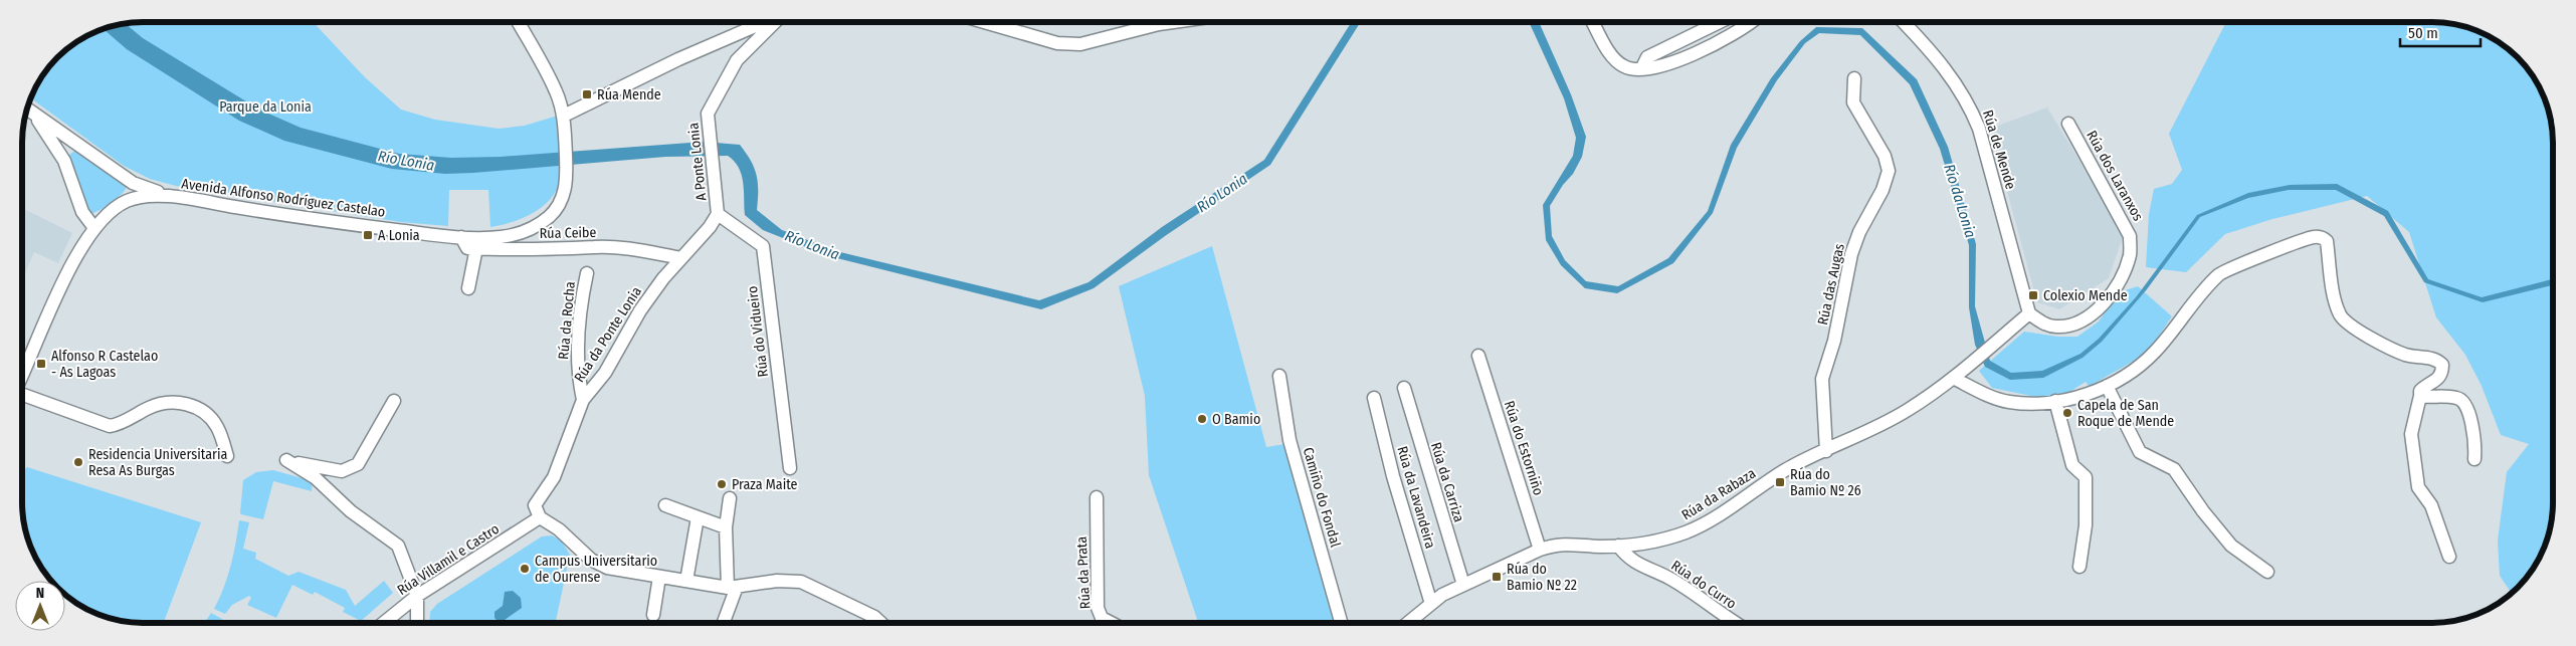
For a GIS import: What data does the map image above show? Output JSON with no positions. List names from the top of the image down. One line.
{"streets":{"street":["Rúa de Mende","A Ponte Lonia","Rúa dos Laranxos","Avenida Alfonso Rodríguez Castelao","Rúa Ceibe","Rúa das Augas","Rúa da Rocha","Rúa do Vidueiro","Rúa da Ponte Lonia","Rúa do Estorniño","Rúa da Carriza","Rúa da Rabaza","Camiño do Fondal","Rúa da Lavandeira","Rúa Villamil e Castro","Rúa da Prata","Rúa do Curro"]},"crossings":[["Rúa de Mende","Rúa dos Laranxos"],["Rúa de Mende","Rúa da Rabaza"],["A Ponte Lonia","Rúa do Vidueiro"],["A Ponte Lonia","Rúa da Ponte Lonia"],["Rúa dos Laranxos","Rúa da Rabaza"],["Rúa Ceibe","Rúa da Ponte Lonia"],["Rúa das Augas","Rúa da Rabaza"],["Rúa da Rocha","Rúa da Ponte Lonia"],["Rúa do Vidueiro","Rúa da Ponte Lonia"],["Rúa da Ponte Lonia","Rúa Villamil e Castro"],["Rúa do Estorniño","Rúa da Rabaza"],["Rúa da Carriza","Rúa da Rabaza"],["Rúa da Rabaza","Rúa da Lavandeira"],["Rúa da Rabaza","Rúa do Curro"]],"water":["Río Lonia","Río da Lonia"],"parks":["Parque da Lonia"],"places":{"transit":["Rúa Mende","A Lonia","Colexio Mende","Alfonso R Castelao - As Lagoas","Rúa do Bamio Nº 26","Rúa do Bamio Nº 22"],"other":["Capela de San Roque de Mende","O Bamio","Residencia Universitaria Resa As Burgas","Praza Maite","Campus Universitario de Ourense"]},"scale_bar":"50 m","north":"top"}
